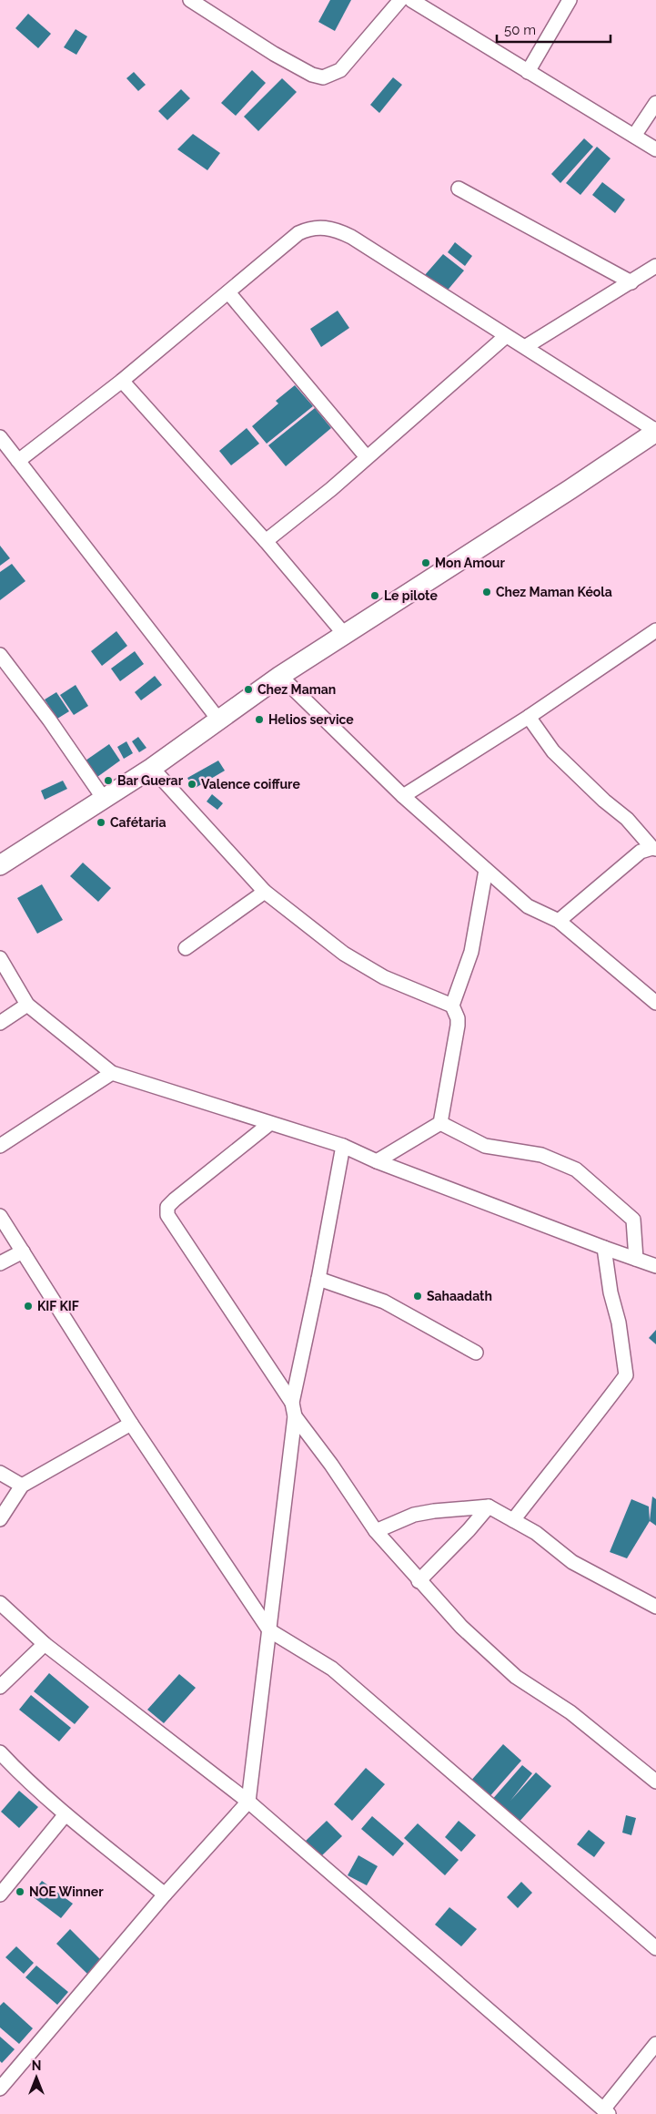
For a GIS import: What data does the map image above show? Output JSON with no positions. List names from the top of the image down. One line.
{"places":["Mon Amour","Chez Maman Kéola","Le pilote","Chez Maman","Helios service","Bar Guerar","Valence coiffure","Cafétaria","Sahaadath","KIF KIF","NOE Winner"],"scale_bar":"50 m","north":"top"}
